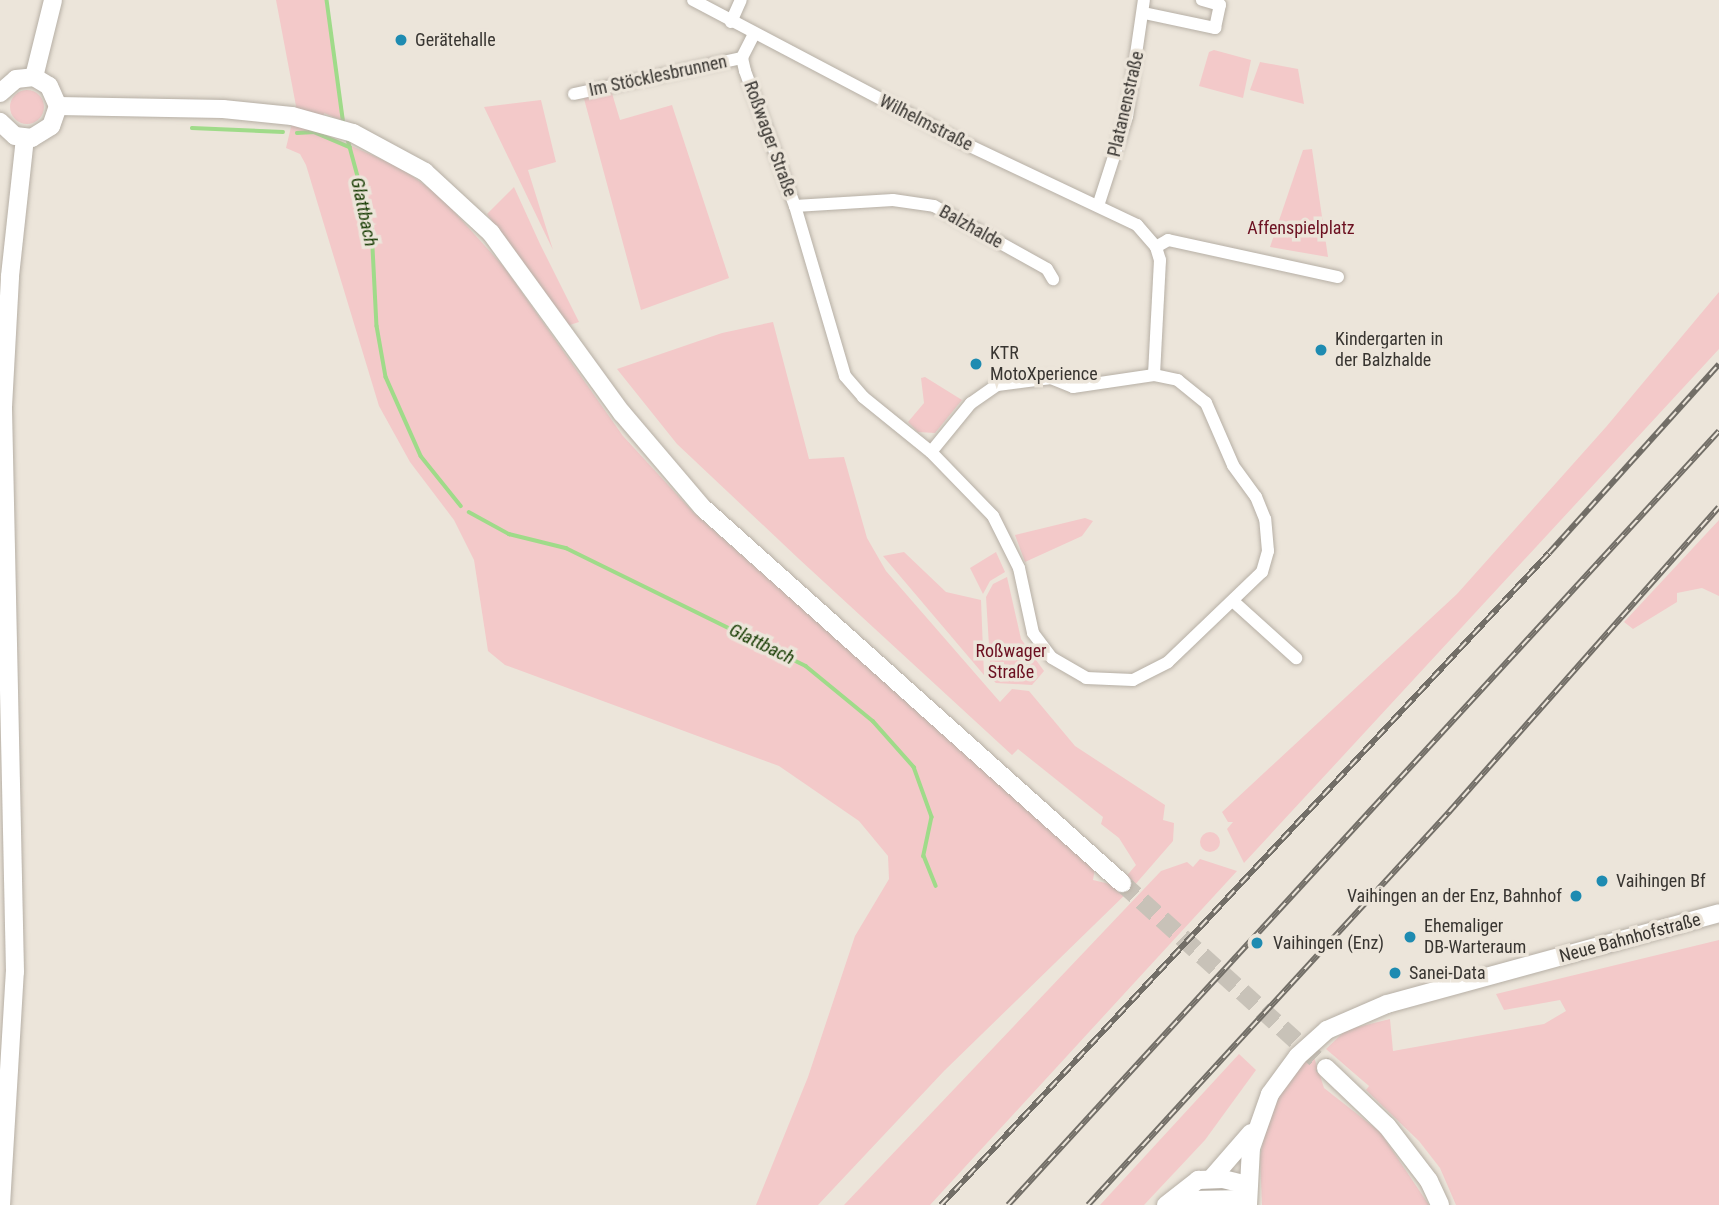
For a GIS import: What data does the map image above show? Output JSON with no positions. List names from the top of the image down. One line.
{"streets":{"main road":["Neue Bahnhofstraße"],"street":["Im Stöcklesbrunnen","Platanenstraße","Wilhelmstraße","Roßwager Straße","Balzhalde"]},"crossings":[["Im Stöcklesbrunnen","Roßwager Straße"],["Platanenstraße","Wilhelmstraße"],["Wilhelmstraße","Roßwager Straße"],["Roßwager Straße","Balzhalde"]],"water":["Glattbach"],"parks":["Affenspielplatz","Roßwager Straße"],"places":["Gerätehalle","Kindergarten in der Balzhalde","KTR MotoXperience","Vaihingen Bf","Vaihingen an der Enz, Bahnhof","Ehemaliger DB-Warteraum","Vaihingen (Enz)","Sanei-Data"]}
